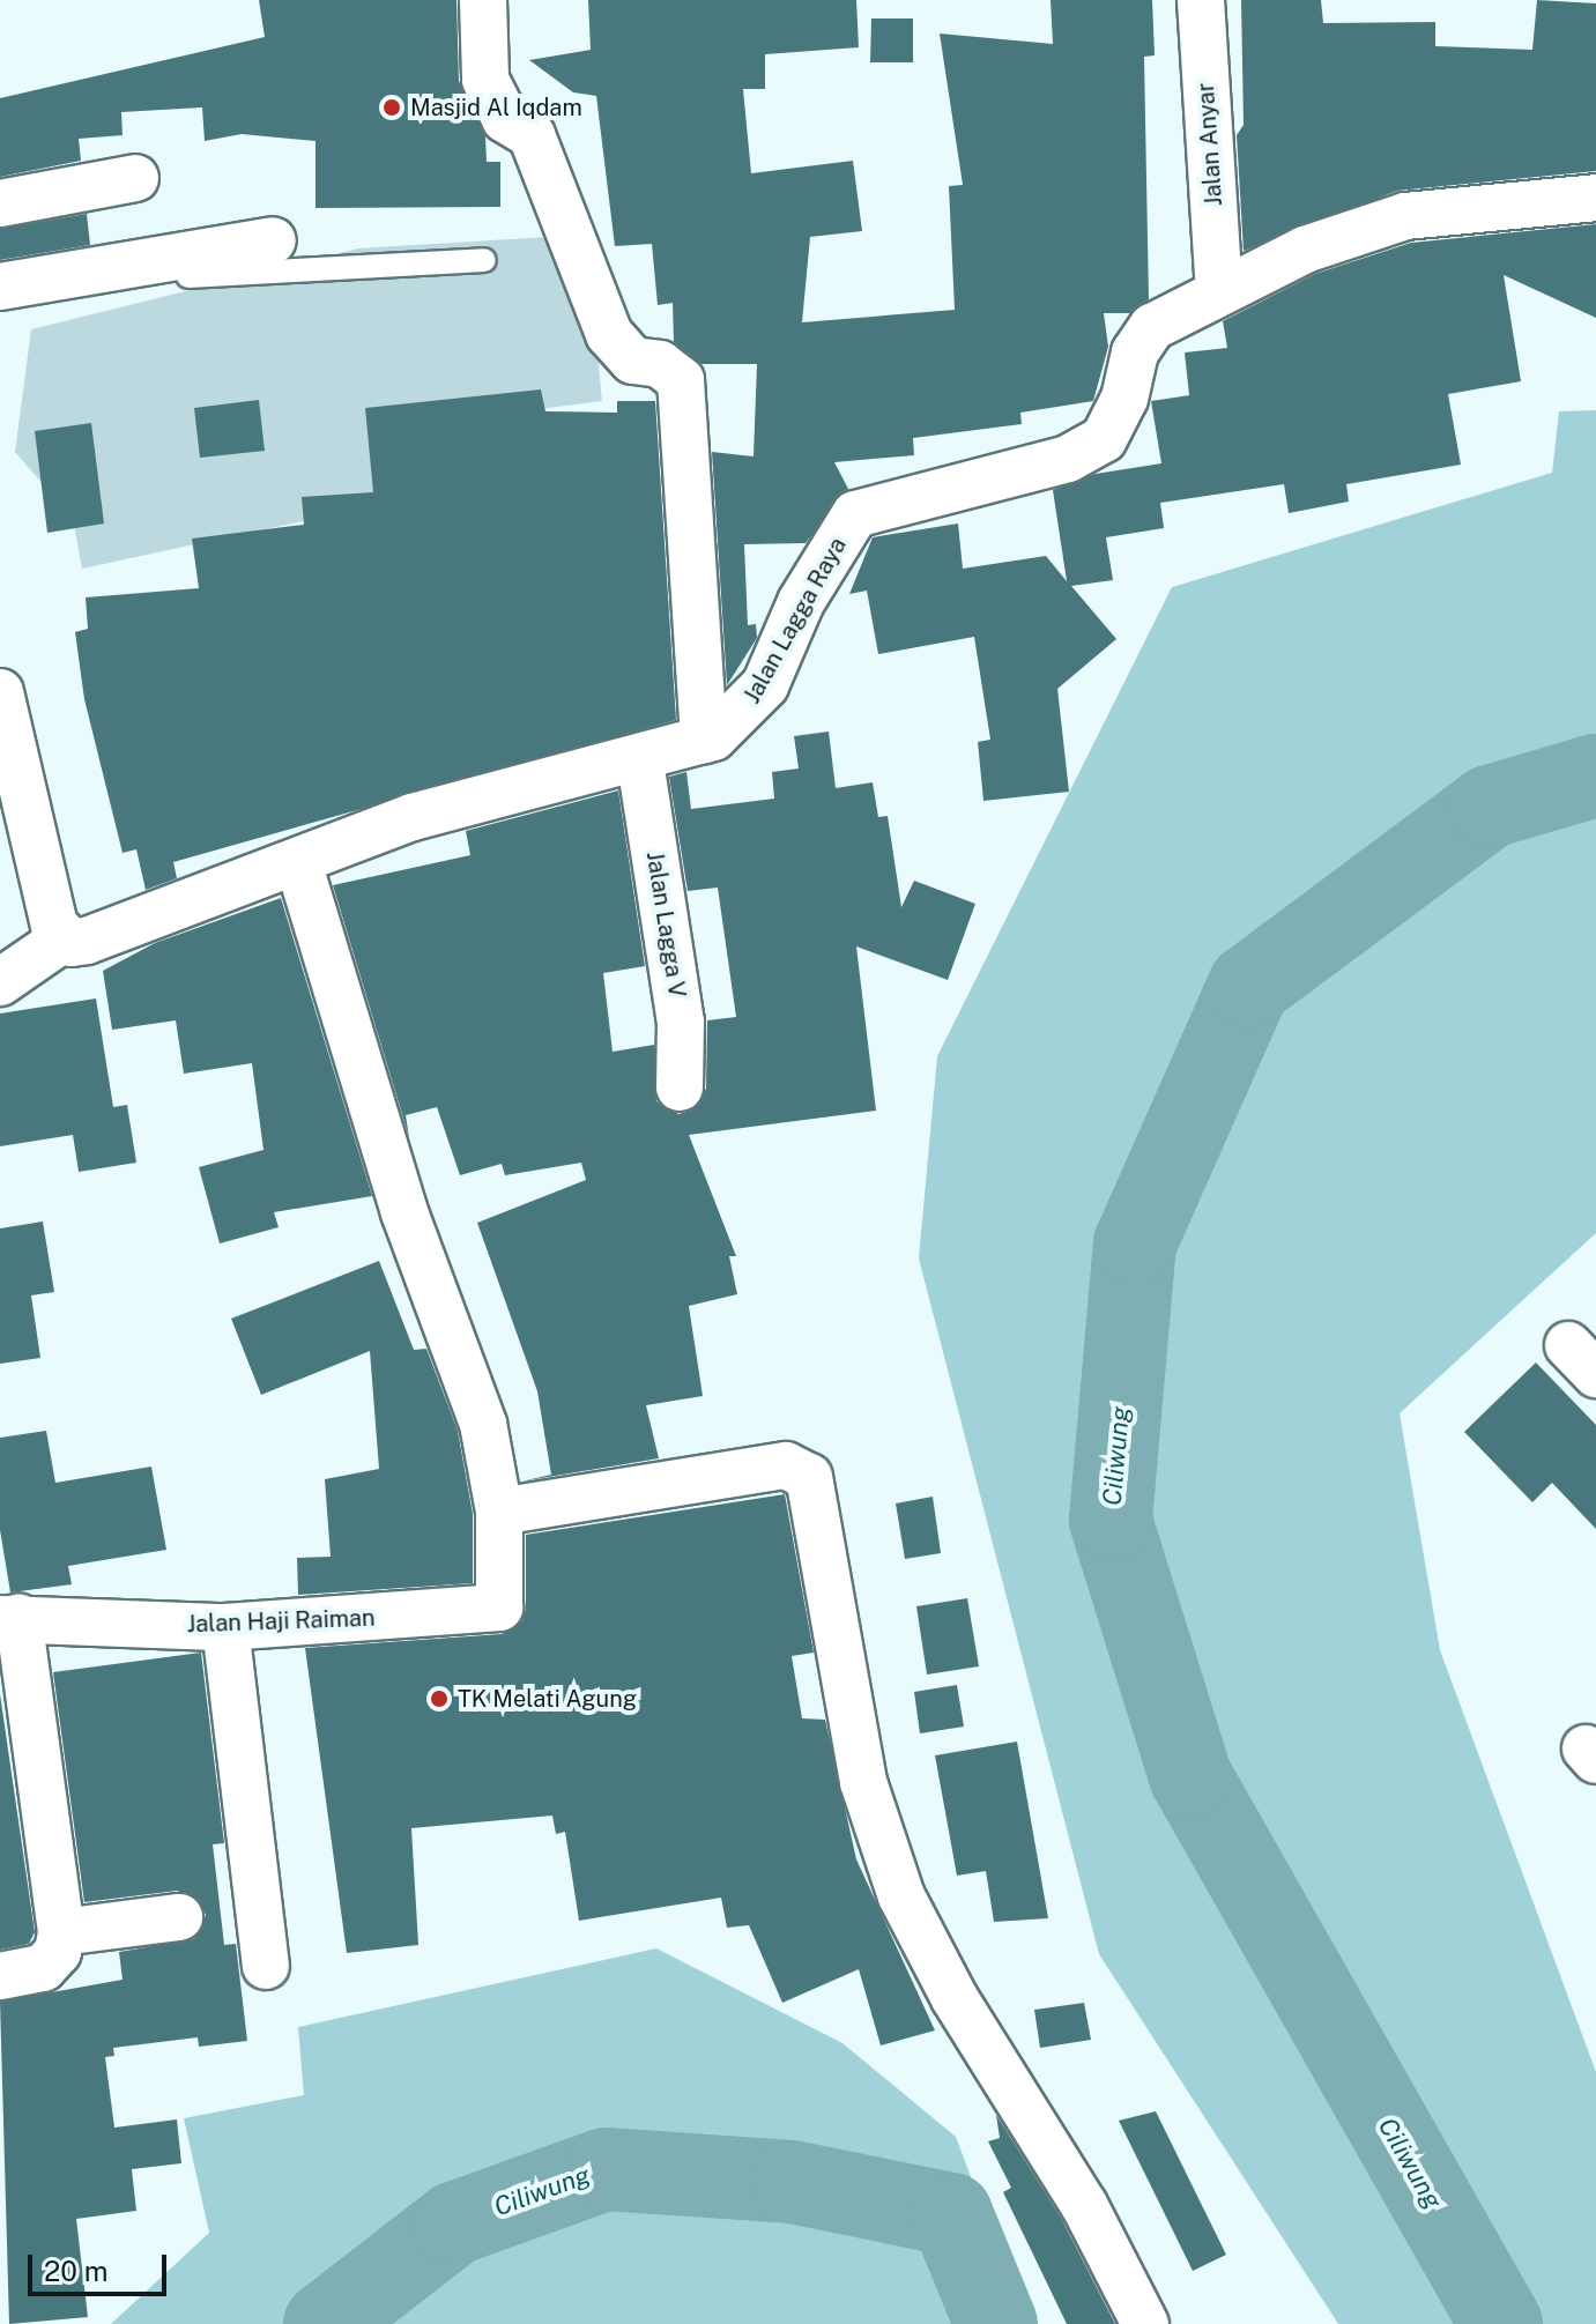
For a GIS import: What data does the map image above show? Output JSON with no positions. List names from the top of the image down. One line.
{"streets":{"street":["Jalan Anyar","Jalan Lagga Raya","Jalan Lagga V","Jalan Haji Raiman"]},"crossings":[["Jalan Anyar","Jalan Lagga Raya"],["Jalan Lagga Raya","Jalan Lagga V"]],"water":["Ciliwung"],"places":["Masjid Al Iqdam","TK Melati Agung"],"scale_bar":"20 m"}
